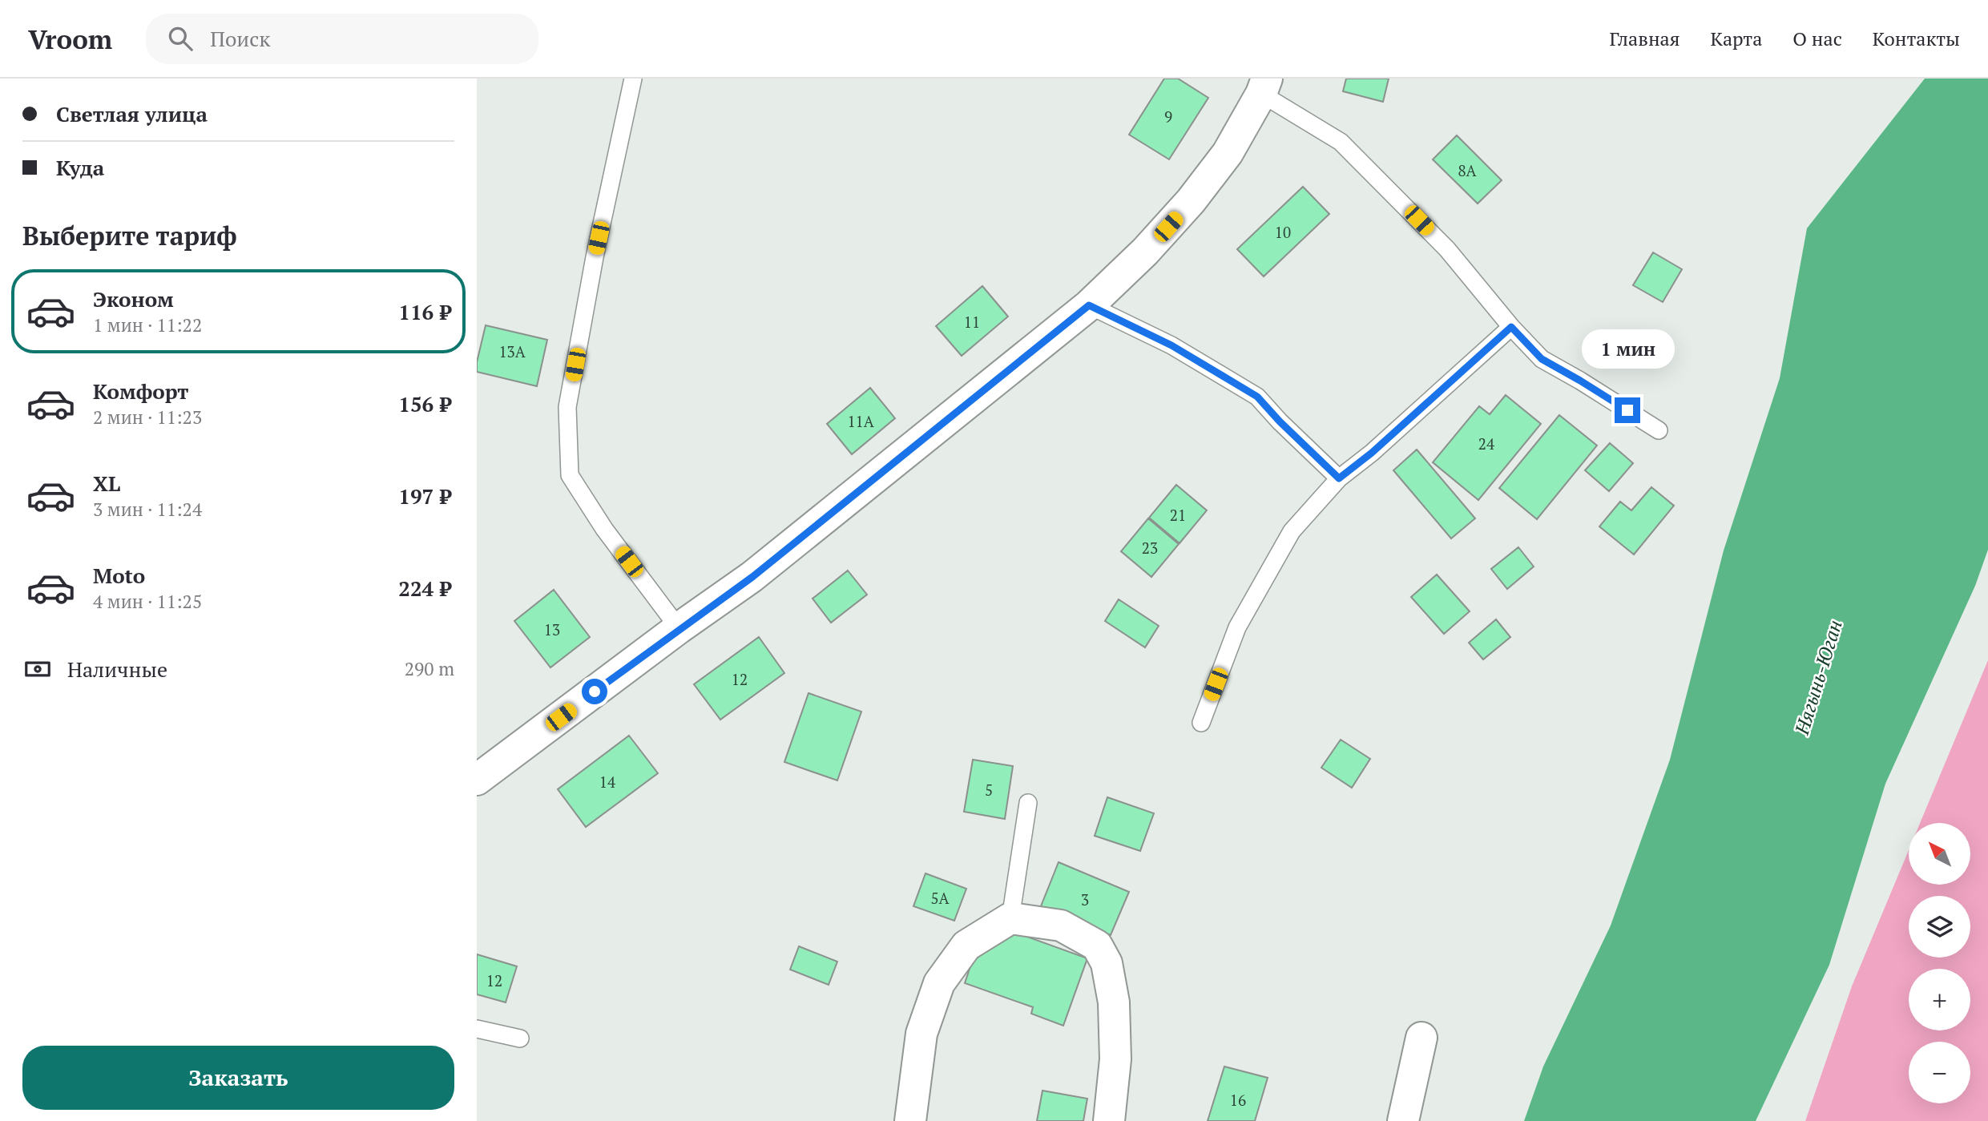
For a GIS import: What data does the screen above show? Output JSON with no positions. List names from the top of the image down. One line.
{"water":["Нягынь-Юган"],"house_numbers":["9","8А","10","11","13А","11А","24","21","23","13","12","14","5","5А","3","12","16"],"north":"top left","page":{"header":"Vroom","search":"Поиск","nav":["Главная","Карта","О нас","Контакты"],"banner":["Светлая улица","Куда"],"heading":"Выберите тариф","list":[{"name":"Эконом","note":"1 мин · 11:22","value":"116 ₽"},{"name":"Комфорт","note":"2 мин · 11:23","value":"156 ₽"},{"name":"XL","note":"3 мин · 11:24","value":"197 ₽"},{"name":"Moto","note":"4 мин · 11:25","value":"224 ₽"}],"bubble":"1 мин","pay":["Наличные","290 m"],"map_buttons":["+","−"],"buttons":"Заказать"}}
